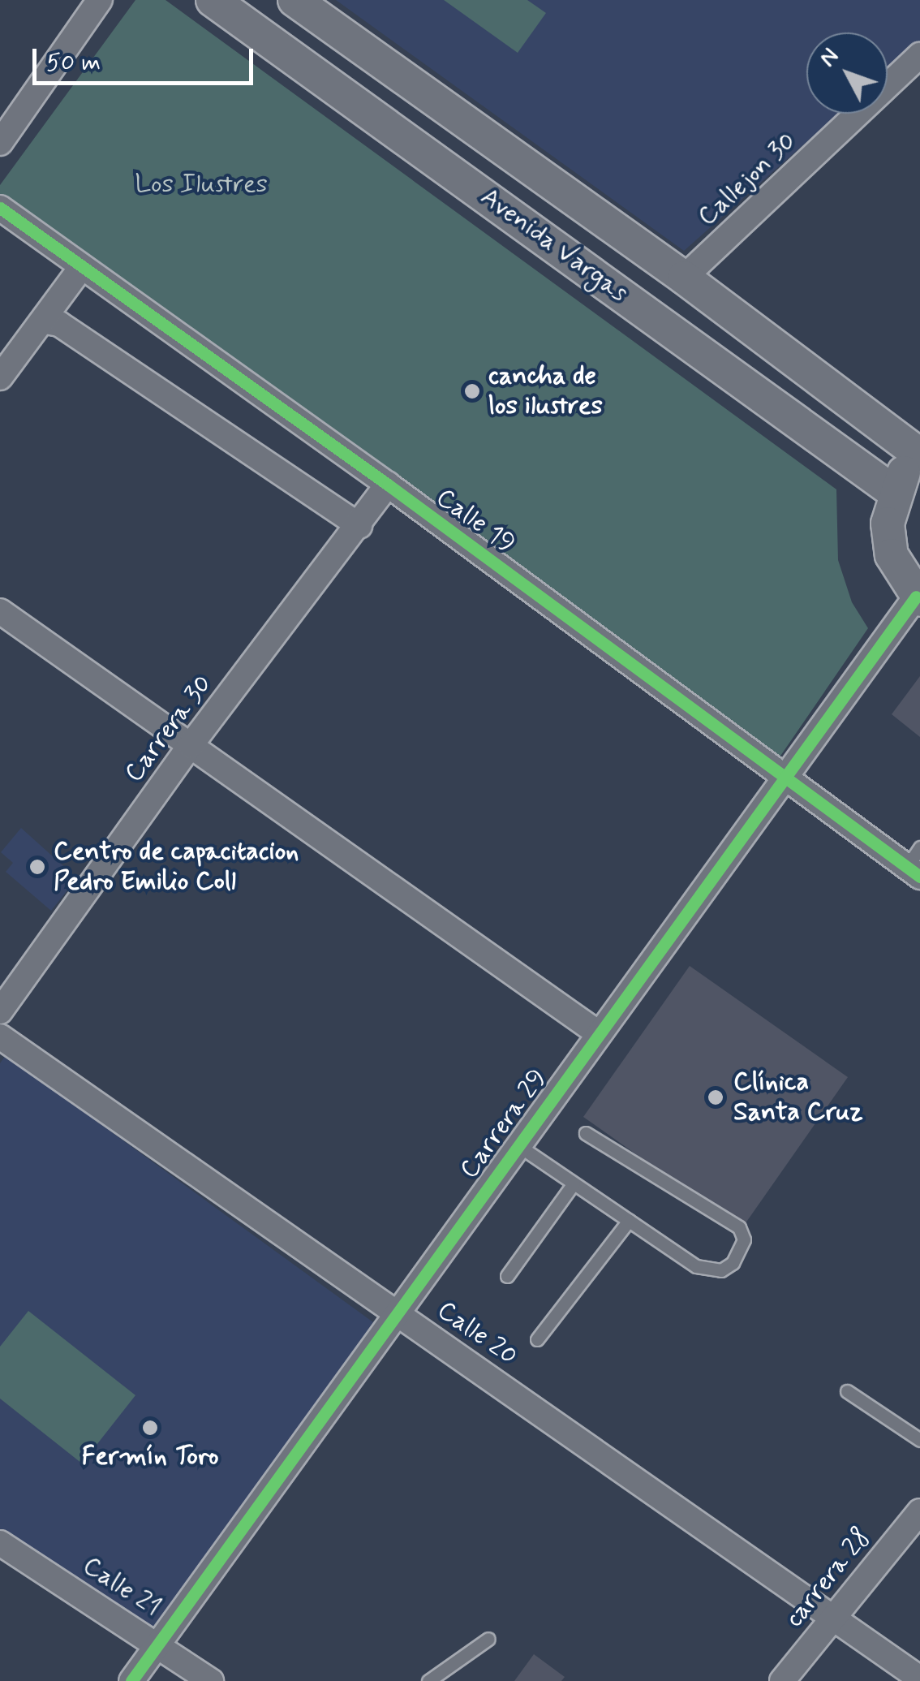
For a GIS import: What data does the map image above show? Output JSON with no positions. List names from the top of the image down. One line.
{"streets":{"main road":["Avenida Vargas"],"street":["Callejon 30","Calle 19","Carrera 30","Carrera 29","Calle 20","carrera 28","Calle 21"]},"crossings":[["Callejon 30","Avenida Vargas"],["Calle 19","Carrera 30"],["Calle 19","Carrera 29"],["Carrera 29","Calle 20"],["Carrera 29","Calle 21"],["Calle 20","carrera 28"]],"parks":["Los Ilustres"],"places":["cancha de los ilustres","Centro de capacitacion Pedro Emilio Coll","Clínica Santa Cruz","Fermín Toro"],"scale_bar":"50 m","north":"top left"}
